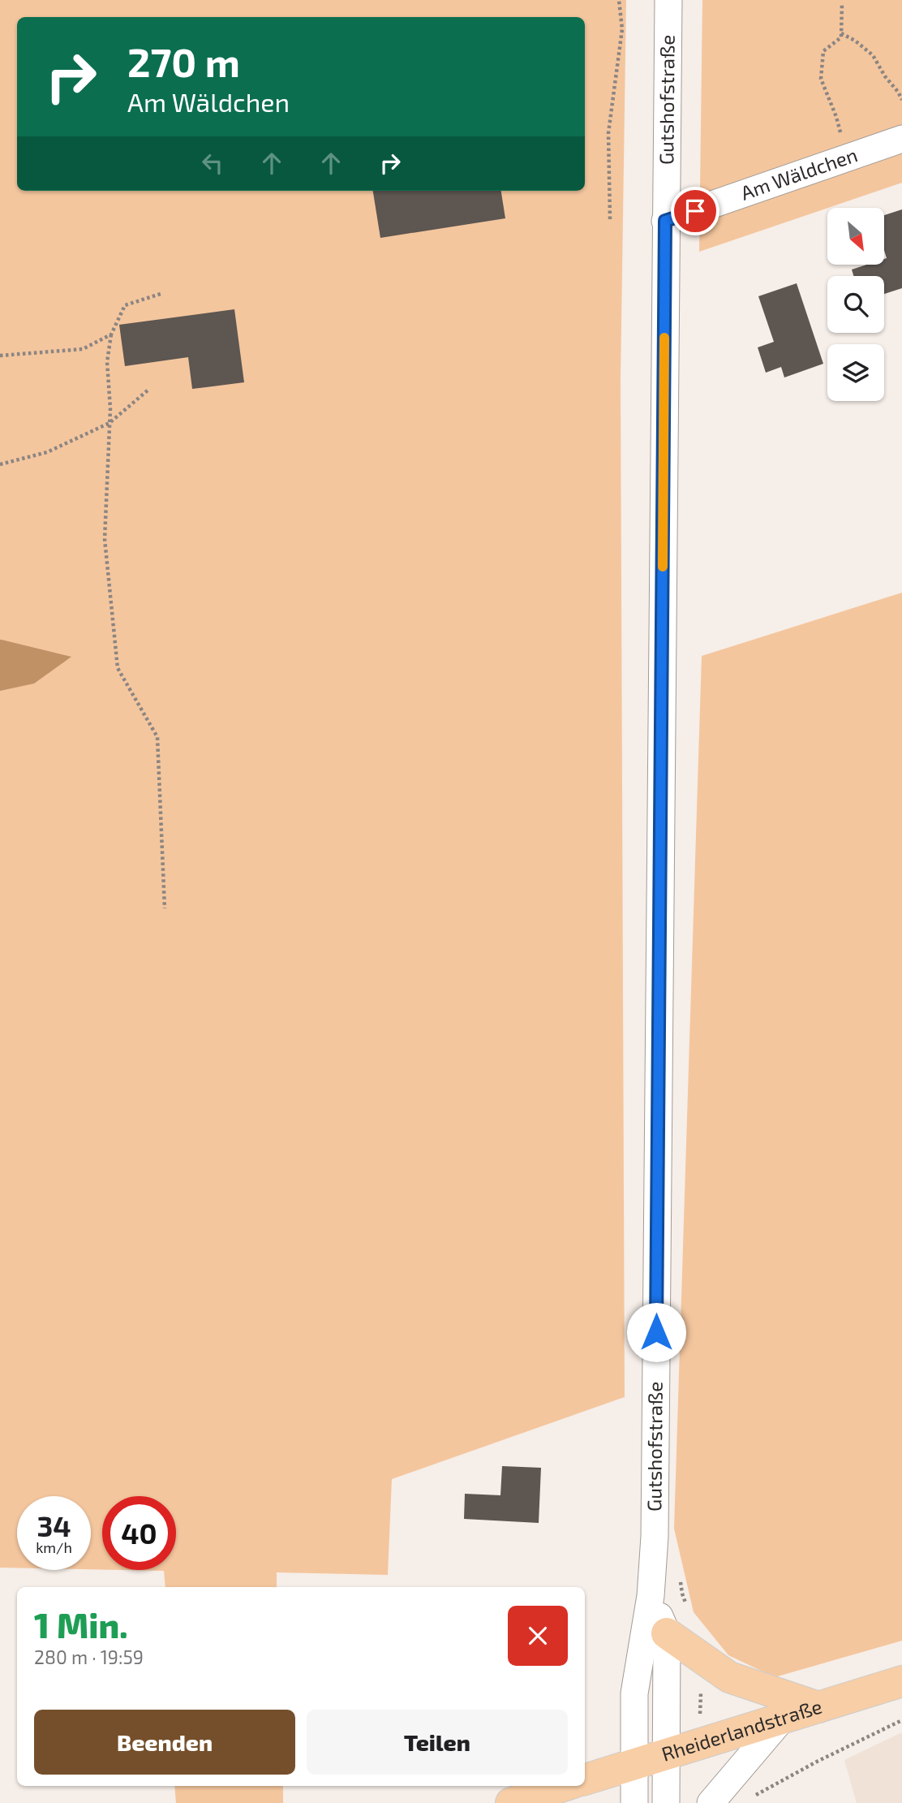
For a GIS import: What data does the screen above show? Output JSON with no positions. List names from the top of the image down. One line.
{"streets":{"main road":["Rheiderlandstraße"],"street":["Gutshofstraße","Am Wäldchen"]},"crossings":[["Gutshofstraße","Am Wäldchen"],["Gutshofstraße","Rheiderlandstraße"]],"north":"bottom right","page":{"turn":["270 m","Am Wäldchen"],"speed":"34 km/h","limit":"40","heading":["1 Min.","280 m · 19:59"],"buttons":["Beenden","Teilen"]}}
